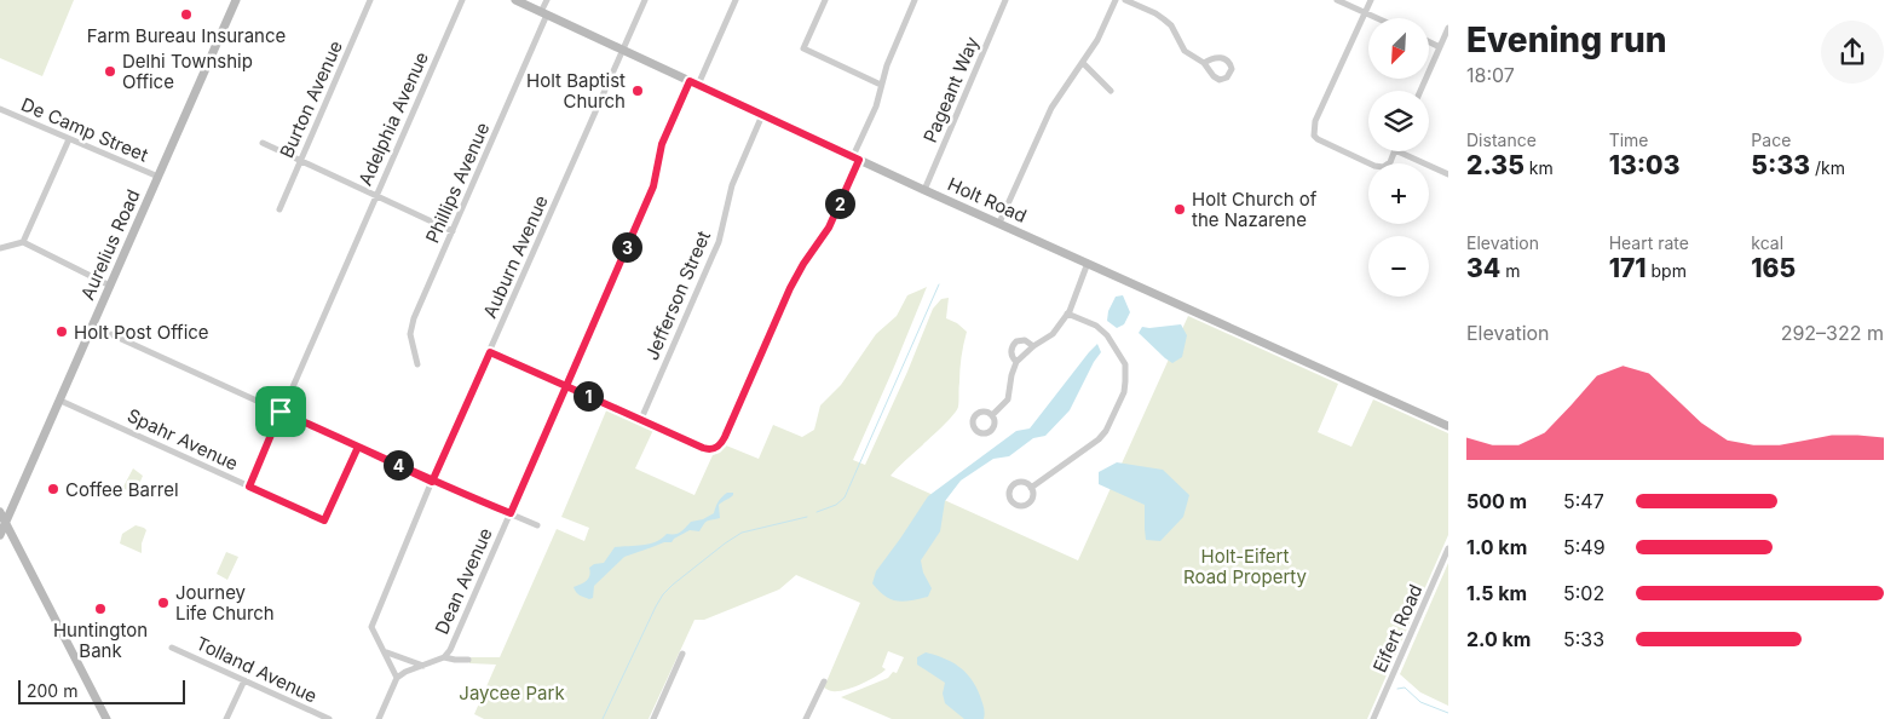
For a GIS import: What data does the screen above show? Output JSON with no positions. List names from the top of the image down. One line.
{"streets":{"main road":["Holt Road","Aurelius Road"],"street":["Pageant Way","Burton Avenue","Adelphia Avenue","De Camp Street","Phillips Avenue","Auburn Avenue","Jefferson Street","Spahr Avenue","Dean Avenue","Eifert Road","Tolland Avenue"]},"crossings":[["Pageant Way","Holt Road"],["De Camp Street","Aurelius Road"],["Phillips Avenue","Holt Road"],["Holt Road","Auburn Avenue"],["Holt Road","Jefferson Street"],["Holt Road","Dean Avenue"],["Aurelius Road","Spahr Avenue"]],"parks":["Holt-Eifert Road Property","Jaycee Park"],"places":["Farm Bureau Insurance","Delhi Township Office","Holt Baptist Church","Holt Church of the Nazarene","Holt Post Office","Coffee Barrel","Journey Life Church","Huntington Bank"],"scale_bar":"200 m","north":"bottom left","page":{"heading":["Evening run","18:07"],"map_buttons":["+","−"],"stats":[["Distance","2.35 km"],["Time","13:03"],["Pace","5:33 /km"],["Elevation","34 m"],["Heart rate","171 bpm"],["kcal","165"]],"pins":["2","3","1","4"],"chart":["Elevation","292–322 m"],"list":[{"name":"500 m","note":"5:47"},{"name":"1.0 km","note":"5:49"},{"name":"1.5 km","note":"5:02"},{"name":"2.0 km","note":"5:33"}],"scale":"200 m"}}
